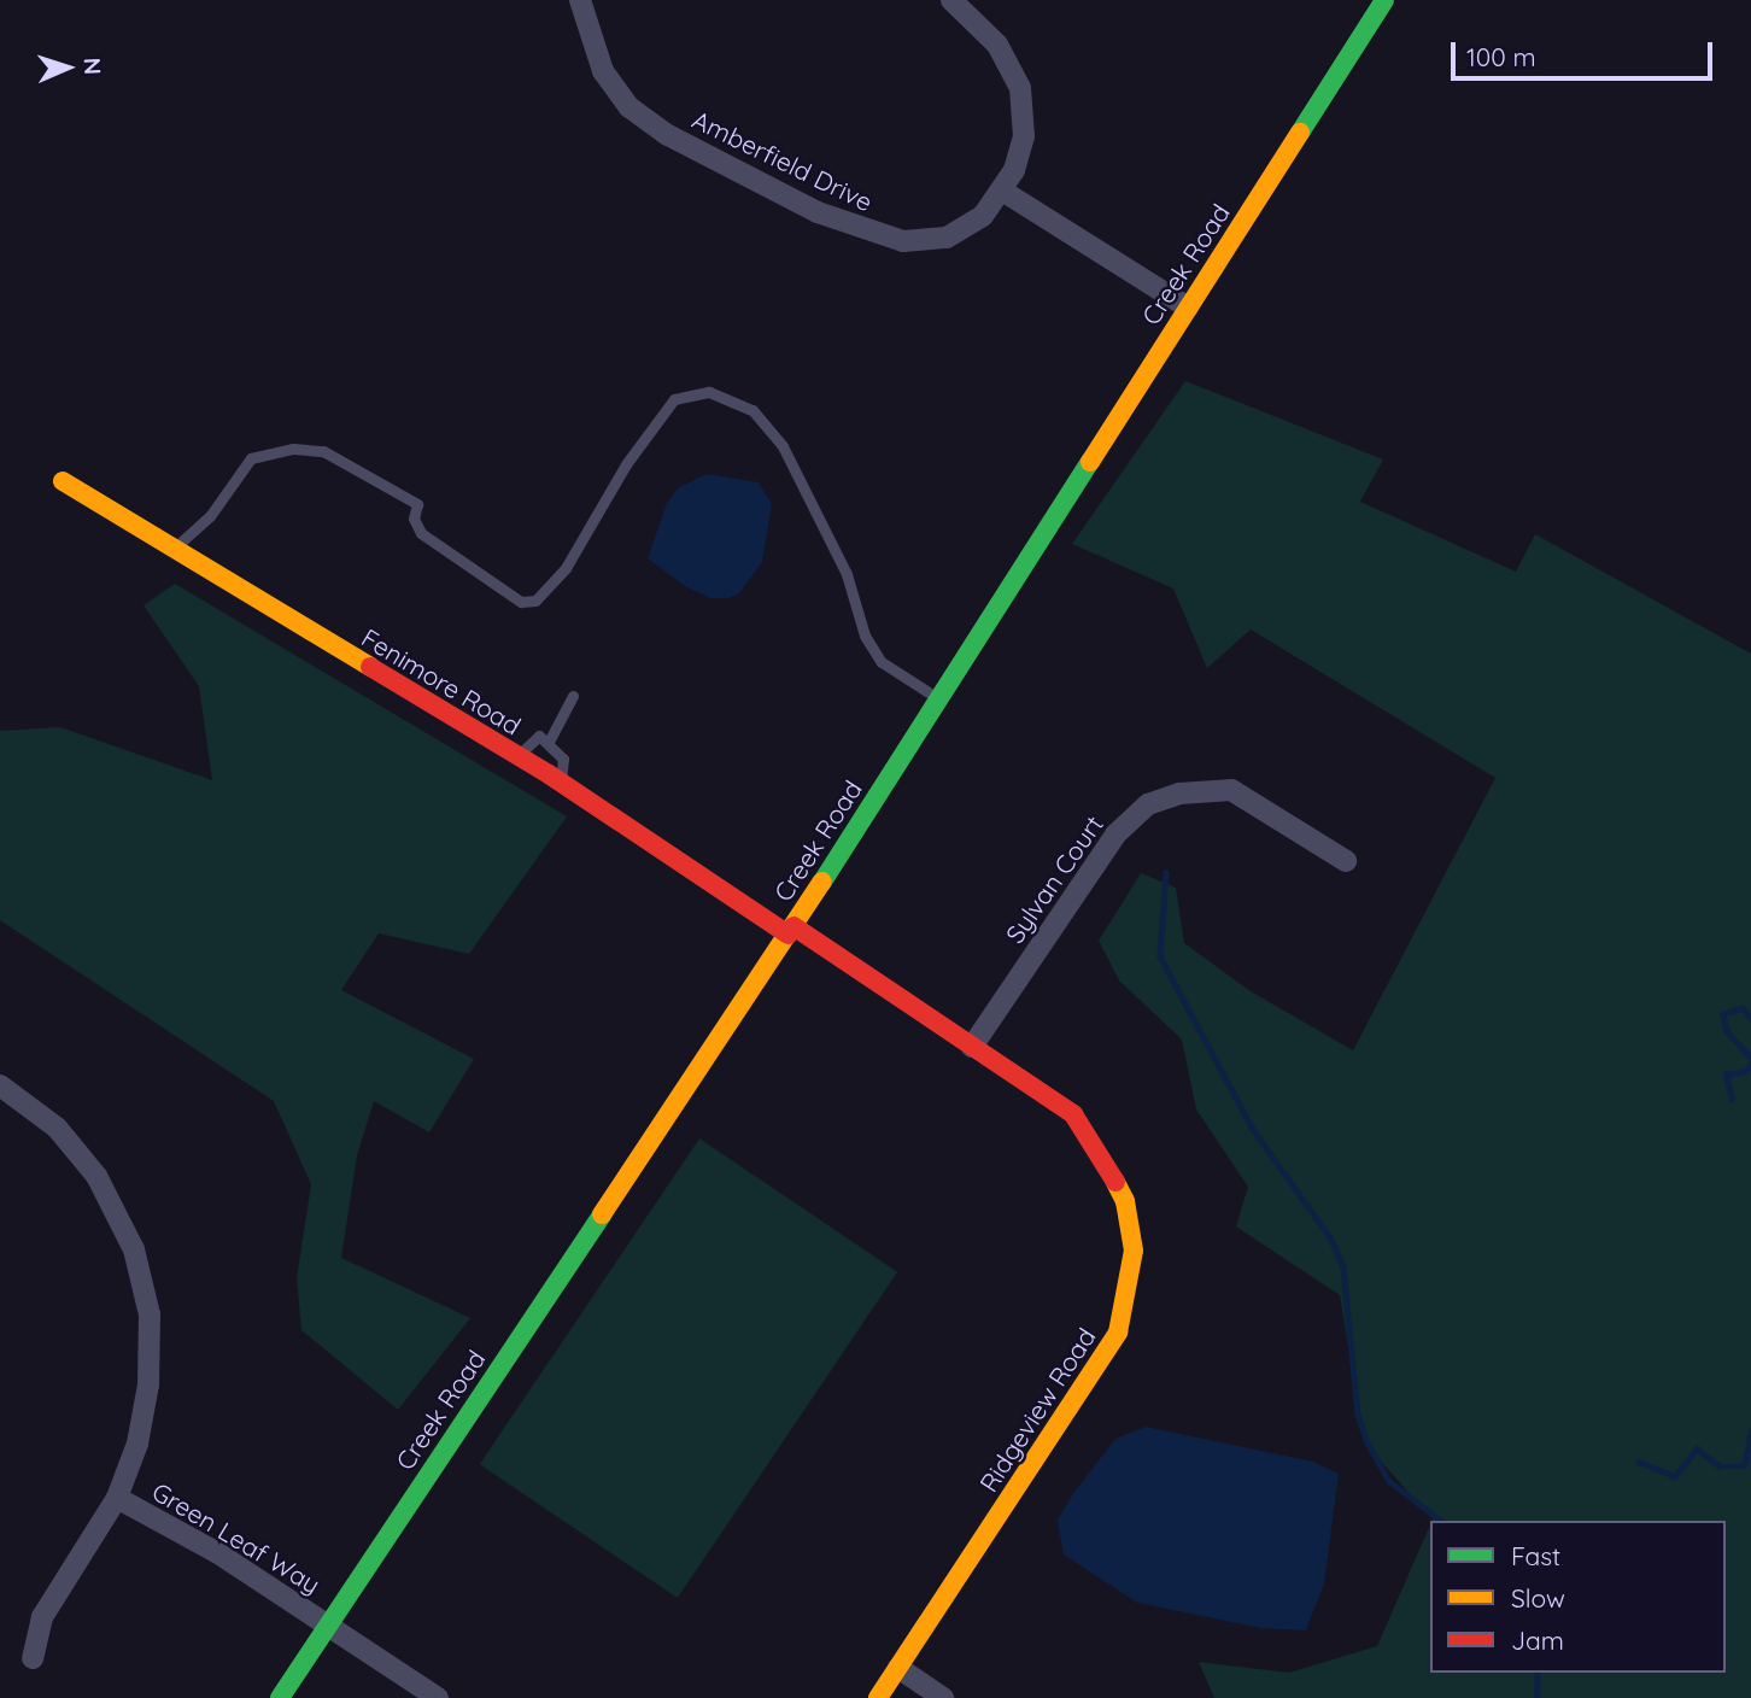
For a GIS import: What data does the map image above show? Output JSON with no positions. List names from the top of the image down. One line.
{"streets":{"main road":["Creek Road","Fenimore Road","Ridgeview Road"],"street":["Amberfield Drive","Sylvan Court","Green Leaf Way"]},"crossings":[["Creek Road","Fenimore Road"],["Creek Road","Ridgeview Road"],["Creek Road","Green Leaf Way"],["Fenimore Road","Ridgeview Road"],["Sylvan Court","Ridgeview Road"]],"legend":["Fast","Slow","Jam"],"scale_bar":"100 m","north":"right"}
